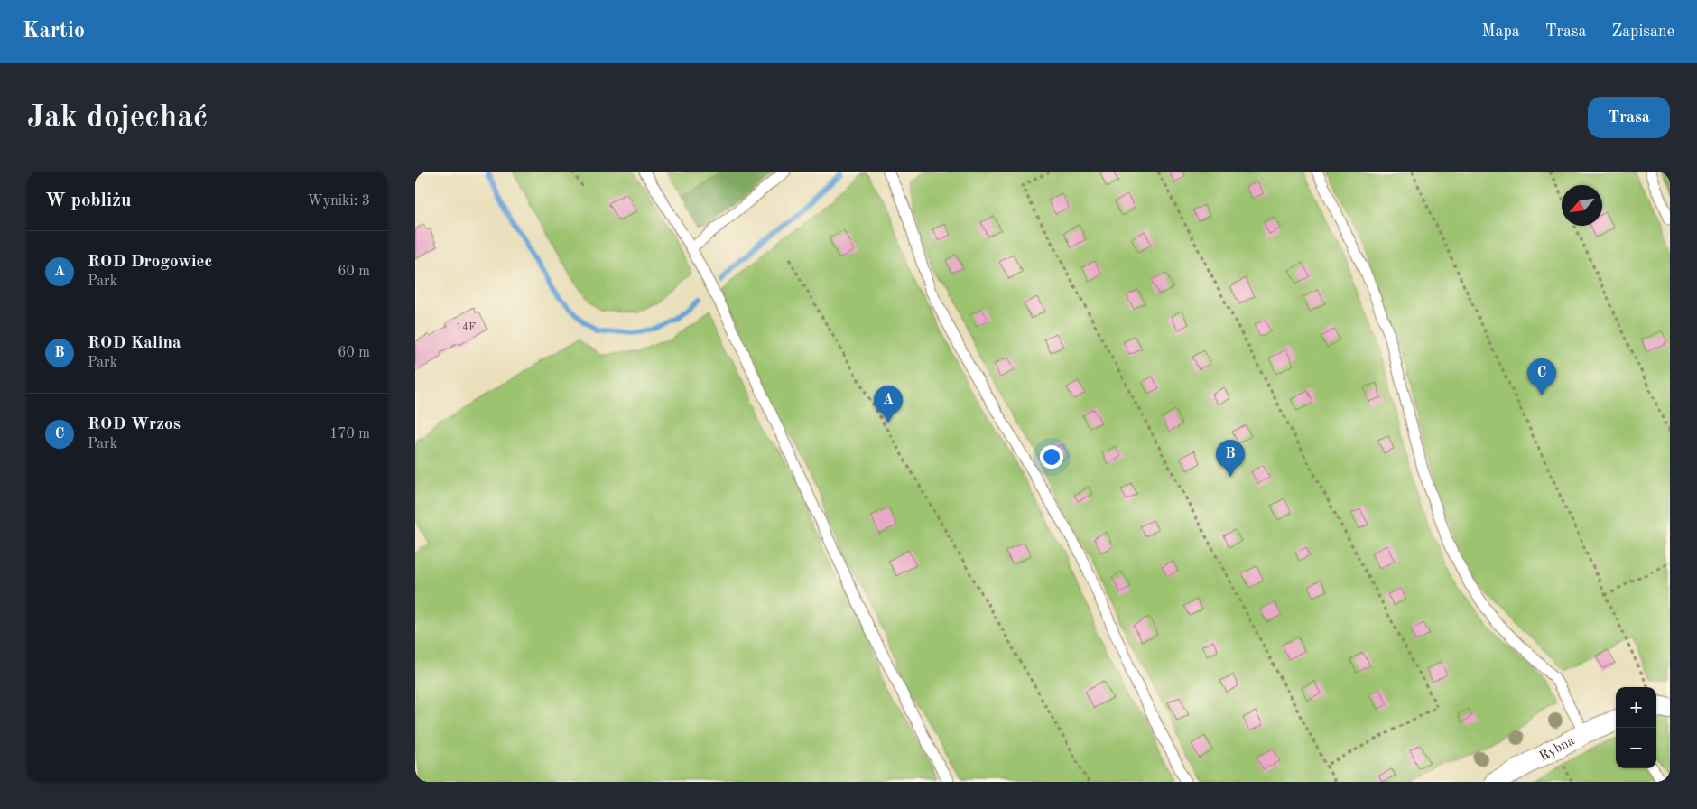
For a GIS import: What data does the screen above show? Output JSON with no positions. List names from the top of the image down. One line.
{"streets":{"street":["Rybna"]},"house_numbers":["14F"],"north":"bottom left","page":{"header":"Kartio","nav":["Mapa","Trasa","Zapisane"],"buttons":"Trasa","title":"Jak dojechać","heading":["W pobliżu","Wyniki: 3"],"list":[{"mark":"A","name":"ROD Drogowiec","note":"Park","value":"60 m"},{"mark":"B","name":"ROD Kalina","note":"Park","value":"60 m"},{"mark":"C","name":"ROD Wrzos","note":"Park","value":"170 m"}],"pins":["C","A","B"],"map_buttons":["+","−"]}}
